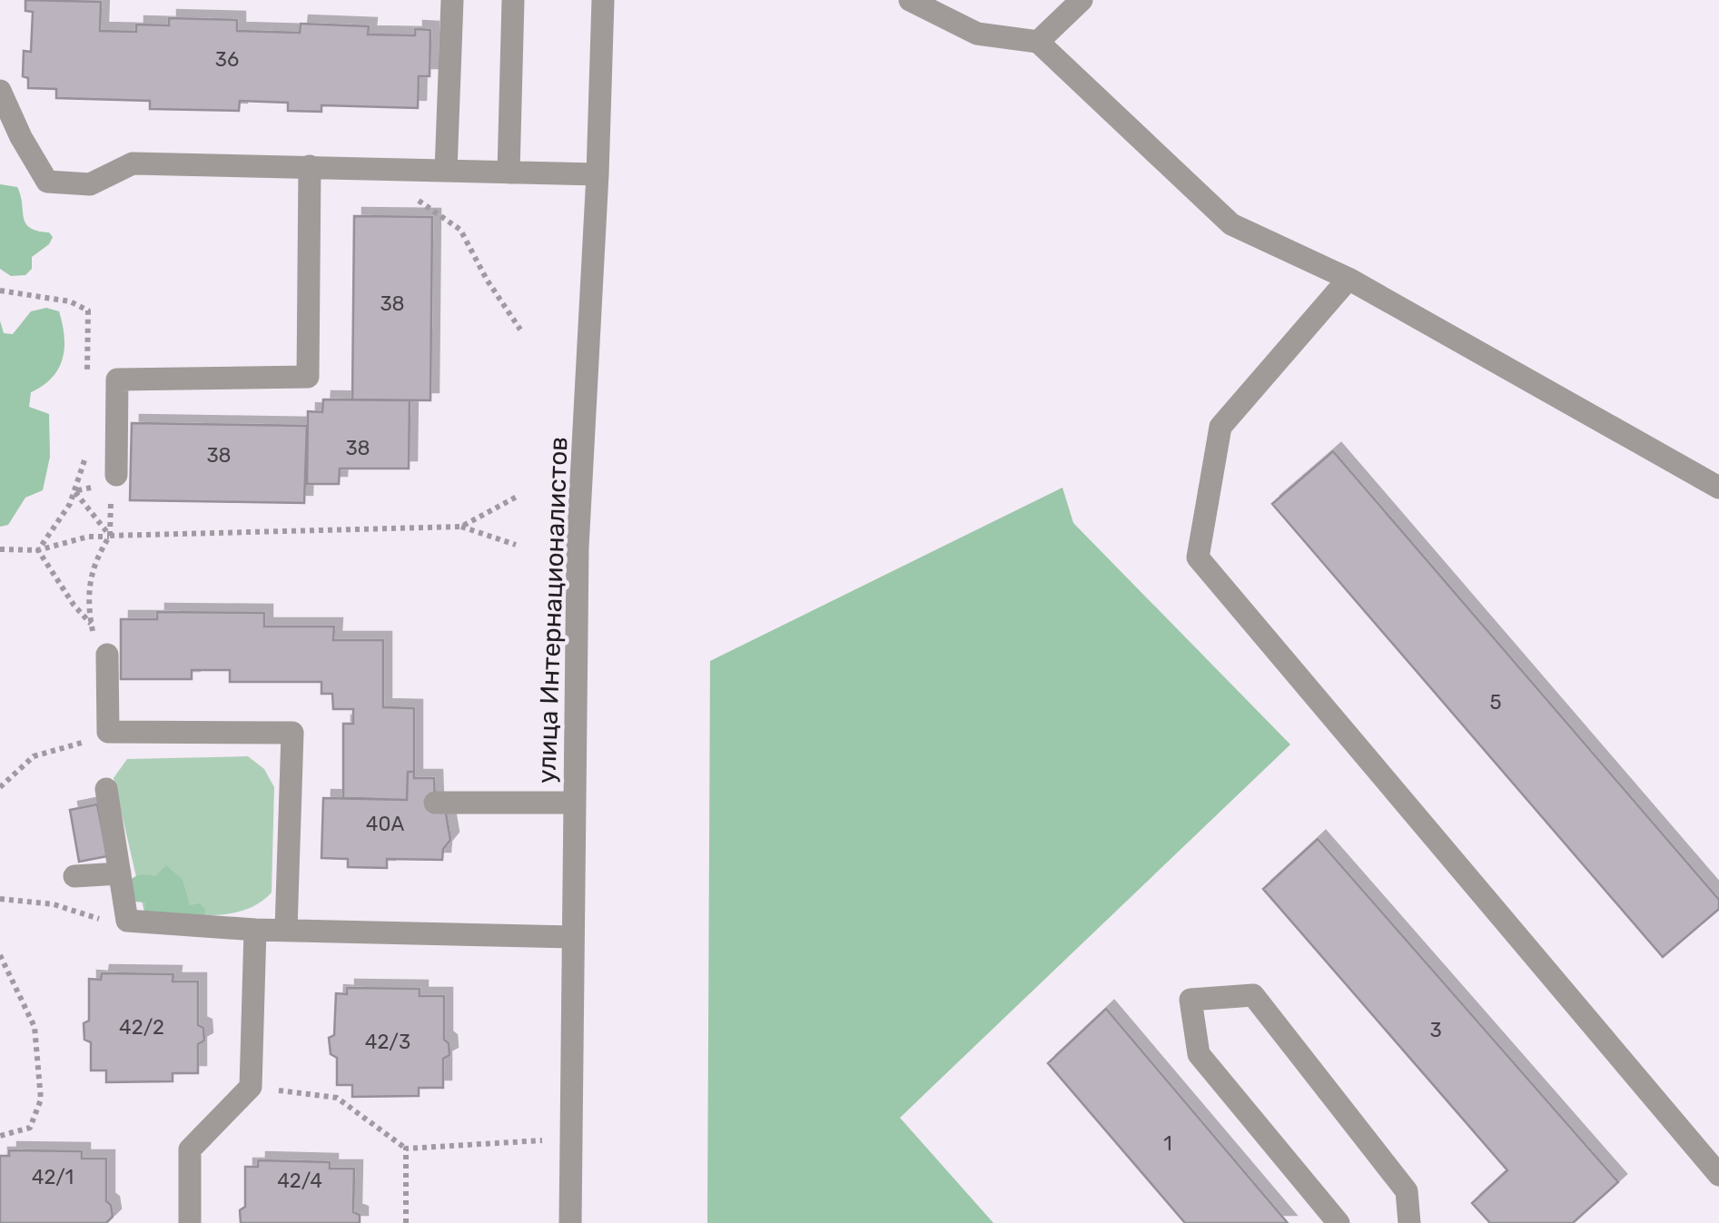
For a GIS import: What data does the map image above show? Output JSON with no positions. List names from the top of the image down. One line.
{"streets":{"street":["улица Интернационалистов"]},"house_numbers":["36","38","38","38","5","40А","42/2","3","42/3","1","42/1","42/4"]}
